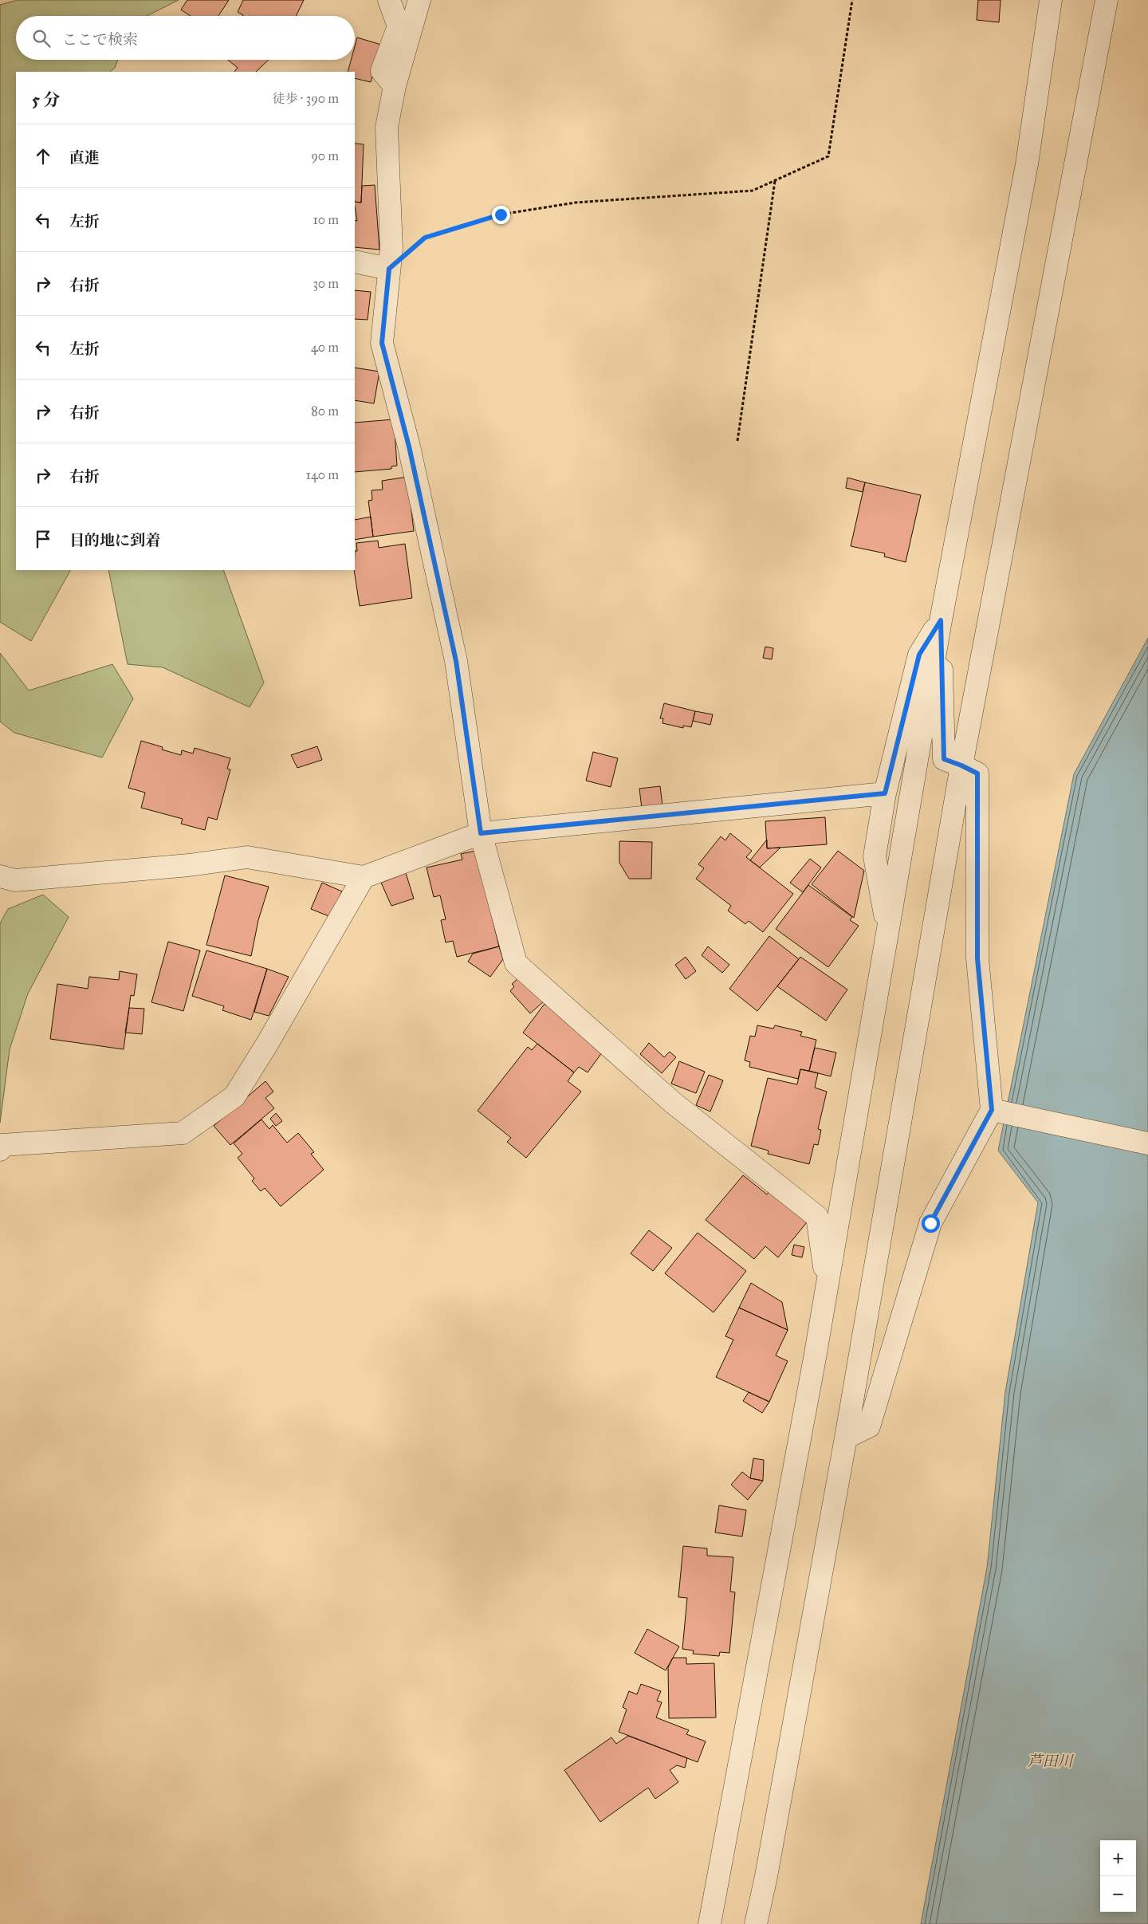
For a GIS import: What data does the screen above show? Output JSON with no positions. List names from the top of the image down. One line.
{"water":["芦田川"],"page":{"search":"ここで検索","heading":["5 分","徒歩 · 390 m"],"list":[["直進","90 m"],["左折","10 m"],["右折","30 m"],["左折","40 m"],["右折","80 m"],["右折","140 m"],"目的地に到着"],"map_buttons":["+","−"]}}
